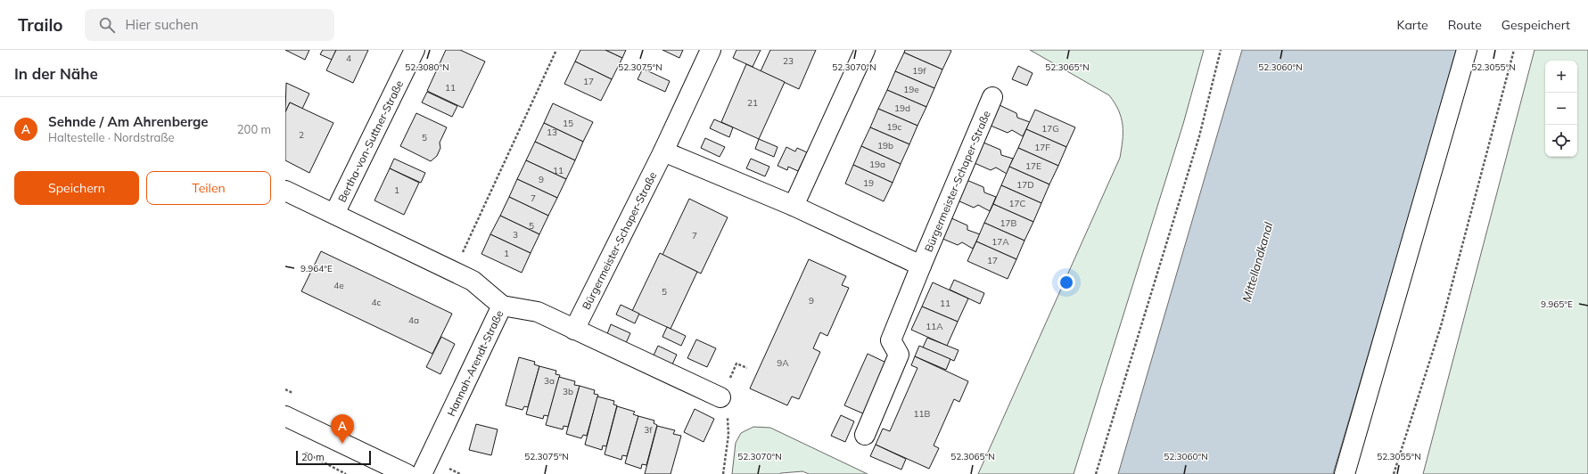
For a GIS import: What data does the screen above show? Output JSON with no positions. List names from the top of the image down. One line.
{"streets":{"street":["Bertha-von-Suttner-Straße","Bürgermeister-Schaper-Straße","Hannah-Arendt-Straße"]},"crossings":[["Bertha-von-Suttner-Straße","Hannah-Arendt-Straße"]],"water":["Mittellandkanal"],"house_numbers":["4","23","19f","17","11","19e","21","19d","15","19c","17G","13","2","5","19b","17F","19a","17E","11","9","19","17D","1","7","17C","17B","5","3","7","17A","1","17","4e","5","9","4c","11","4a","11A","9A","3a","3b","11B","3f"],"scale_bar":"20 m","page":{"header":"Trailo","search":"Hier suchen","nav":["Karte","Route","Gespeichert"],"heading":"In der Nähe","map_buttons":["+","−"],"list":[{"mark":"A","name":"Sehnde / Am Ahrenberge","note":"Haltestelle · Nordstraße","value":"200 m"}],"buttons":["Speichern","Teilen"],"pins":"A","scale":"20 m"},"coordinates":["52.3080°N","52.3075°N","52.3070°N","52.3065°N","52.3060°N","52.3055°N","9.964°E","9.965°E"]}
